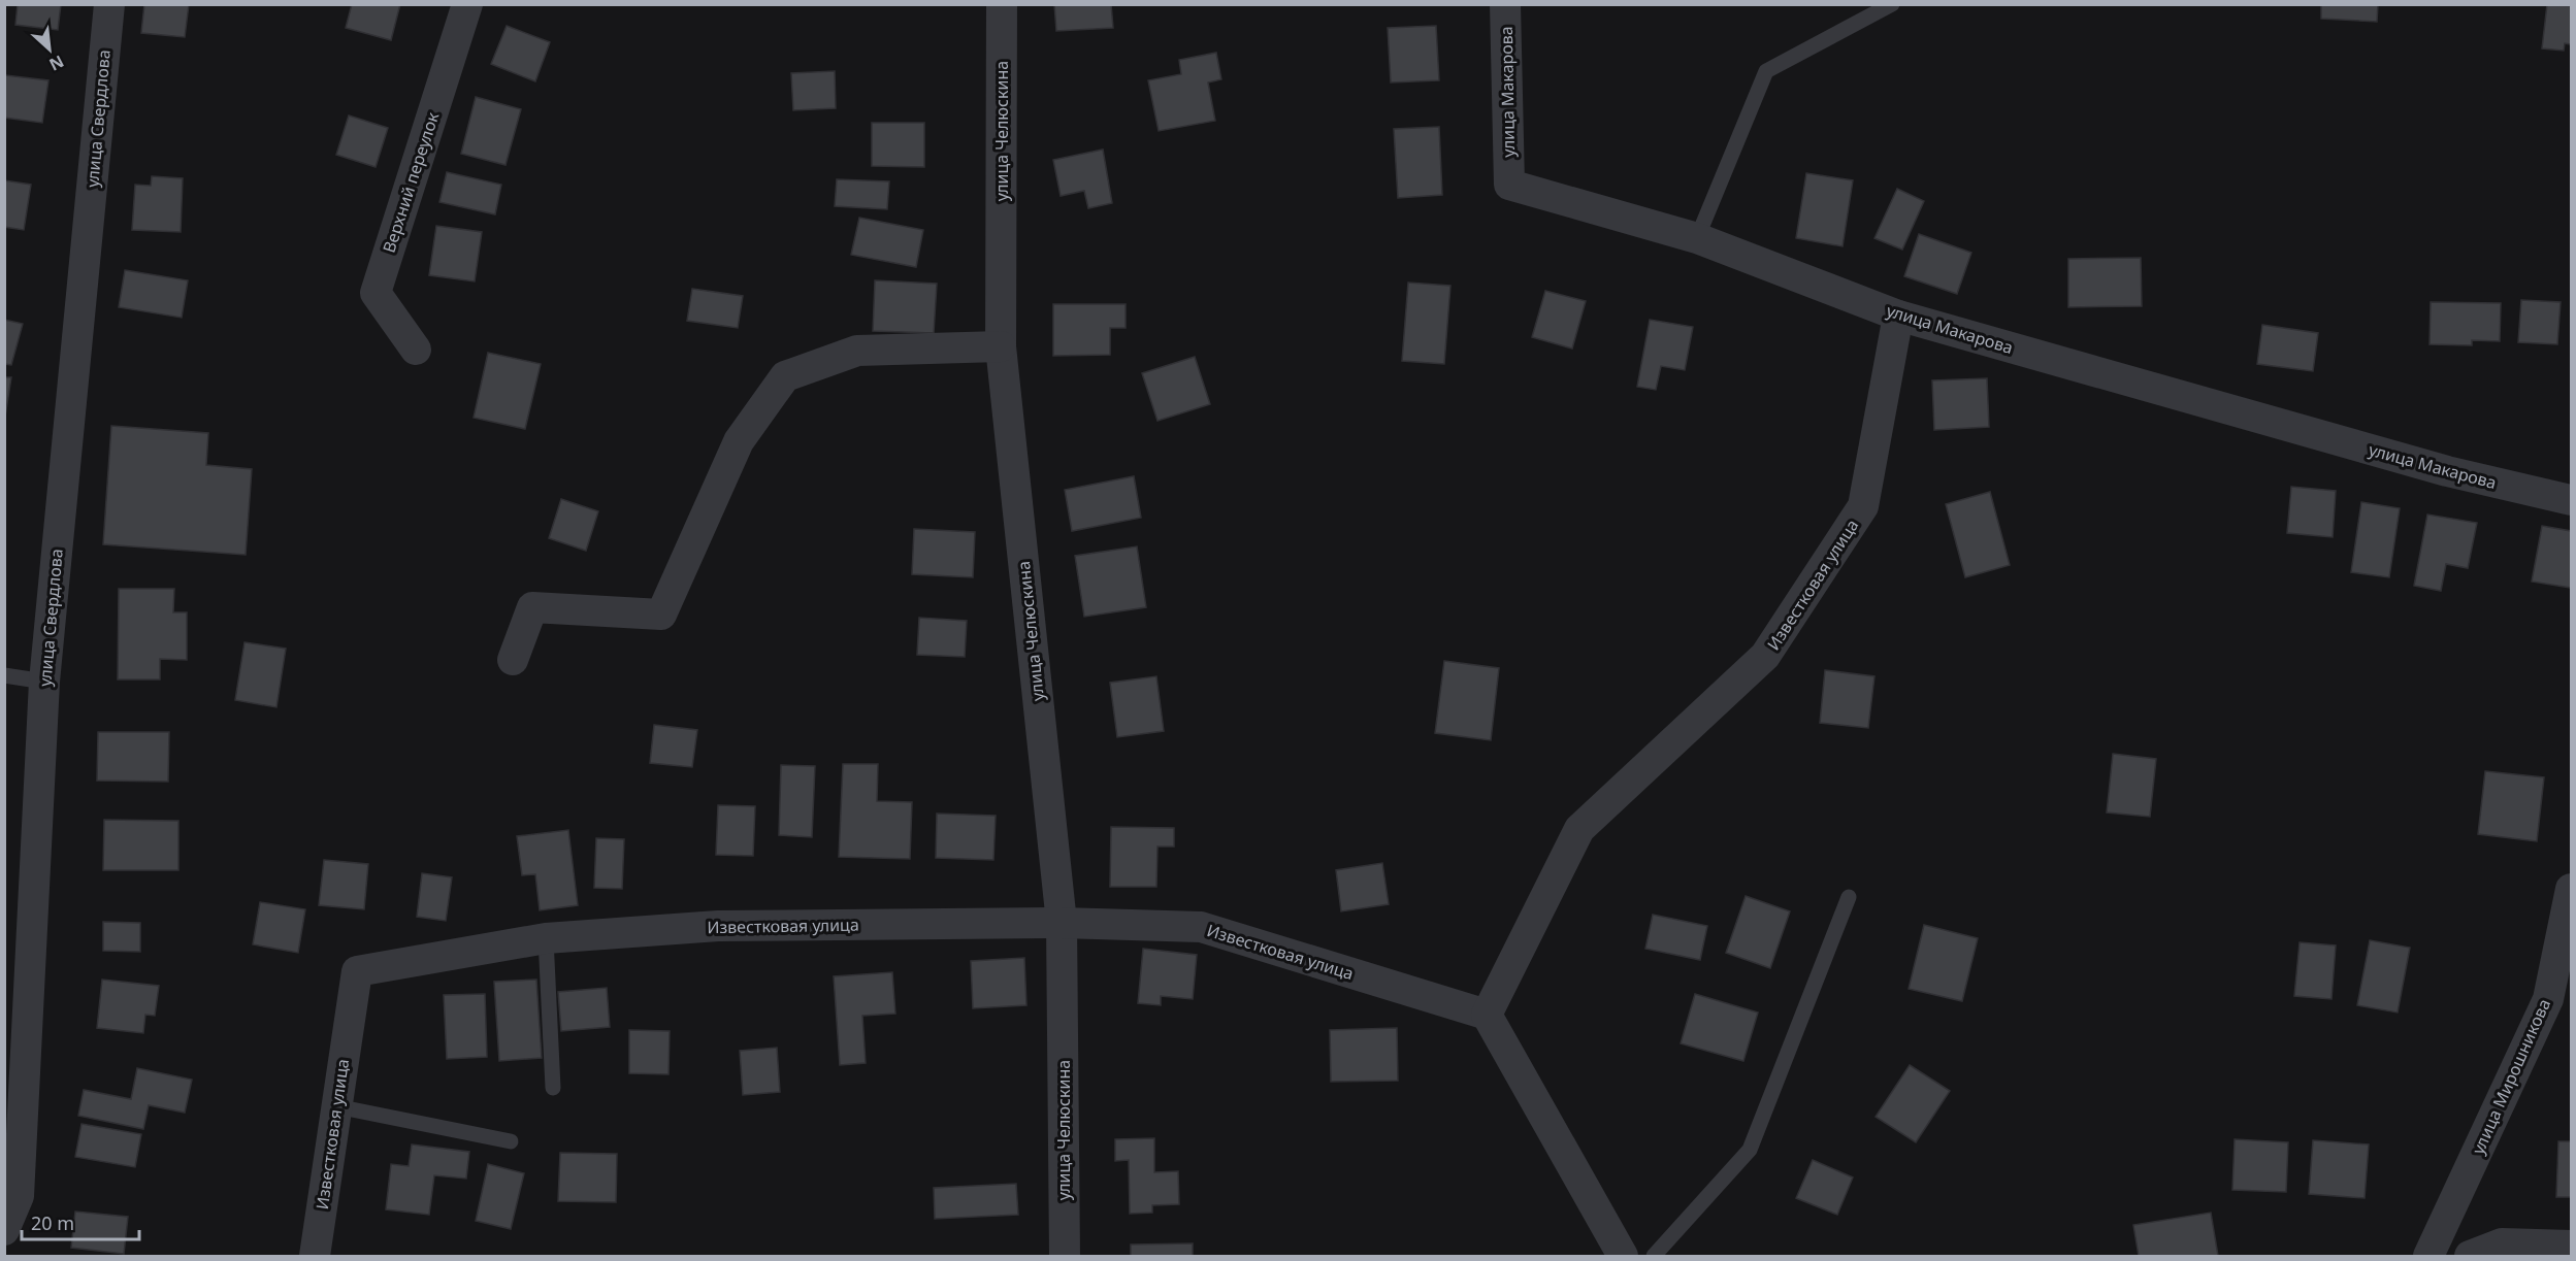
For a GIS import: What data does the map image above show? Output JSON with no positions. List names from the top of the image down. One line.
{"streets":{"street":["улица Макарова","улица Свердлова","улица Челюскина","Верхний переулок","Известковая улица","улица Мирошникова"]},"crossings":[["улица Макарова","Известковая улица"],["улица Челюскина","Известковая улица"]],"scale_bar":"20 m","north":"bottom right"}
